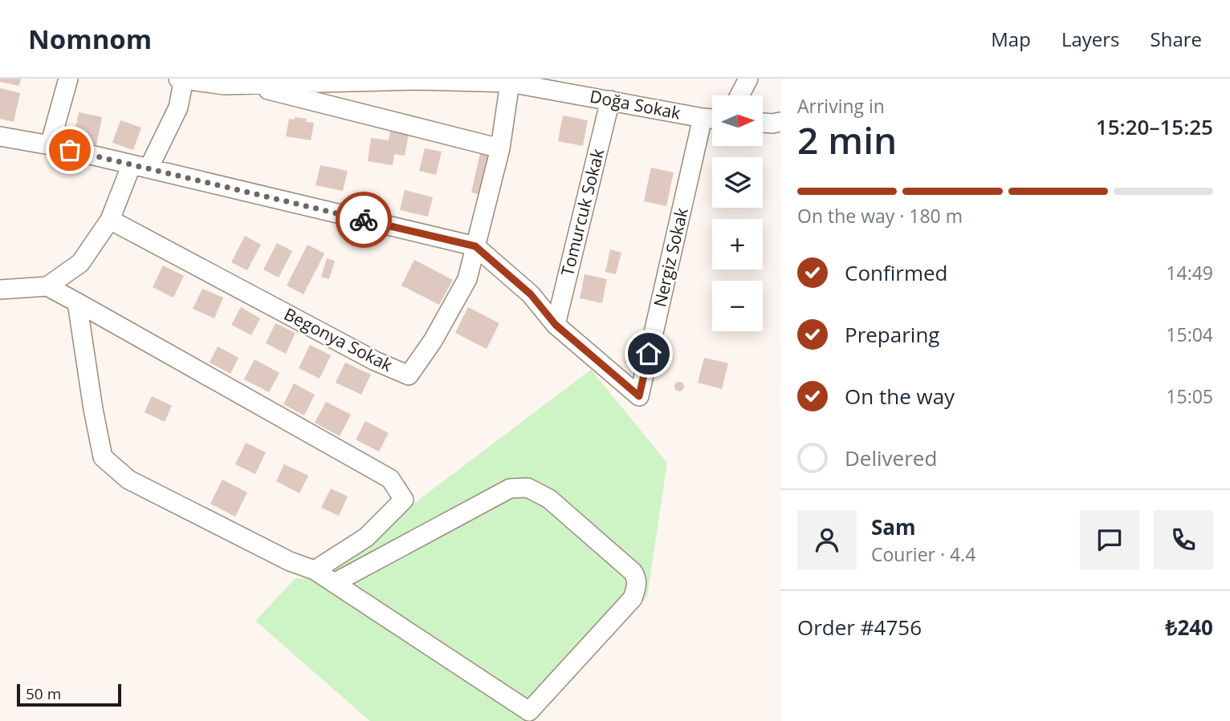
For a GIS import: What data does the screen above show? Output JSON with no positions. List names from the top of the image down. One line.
{"streets":{"street":["Doğa Sokak","Tomurcuk Sokak","Nergiz Sokak","Begonya Sokak"]},"crossings":[["Doğa Sokak","Tomurcuk Sokak"],["Doğa Sokak","Nergiz Sokak"],["Doğa Sokak","Begonya Sokak"],["Tomurcuk Sokak","Nergiz Sokak"]],"scale_bar":"50 m","north":"right","page":{"header":"Nomnom","nav":["Map","Layers","Share"],"heading":["2 min","Arriving in","15:20–15:25"],"panel":["Sam","Courier · 4.4","Order #4756","₺240"],"map_buttons":["+","−"],"bar":"On the way · 180 m","list":[["Confirmed","14:49"],["Preparing","15:04"],["On the way","15:05"],"Delivered"],"scale":"50 m"}}
